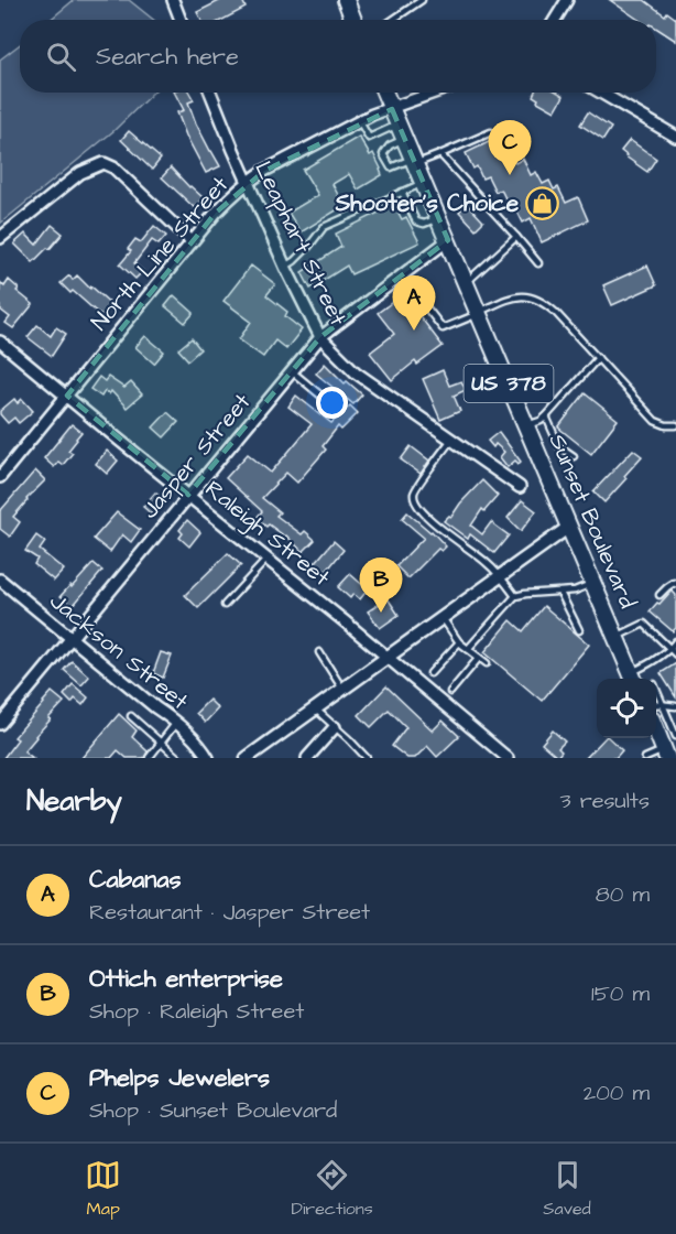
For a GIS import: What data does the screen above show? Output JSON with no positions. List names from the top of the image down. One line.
{"streets":{"main road":["US 378","Sunset Boulevard"],"street":["Leaphart Street","North Line Street","Jasper Street","Raleigh Street","Jackson Street"]},"crossings":[["Leaphart Street","North Line Street"],["Leaphart Street","Jasper Street"],["North Line Street","Sunset Boulevard"],["North Line Street","Raleigh Street"],["Jasper Street","Sunset Boulevard"],["Jasper Street","Raleigh Street"],["Jasper Street","Jackson Street"]],"places":{"shop":["Shooter's Choice"]},"page":{"search":"Search here","pins":["C","A","B"],"heading":["Nearby","3 results"],"list":[{"mark":"A","name":"Cabanas","note":"Restaurant · Jasper Street","value":"80 m"},{"mark":"B","name":"Ottich enterprise","note":"Shop · Raleigh Street","value":"150 m"},{"mark":"C","name":"Phelps Jewelers","note":"Shop · Sunset Boulevard","value":"200 m"}],"nav":["Map","Directions","Saved"]}}
